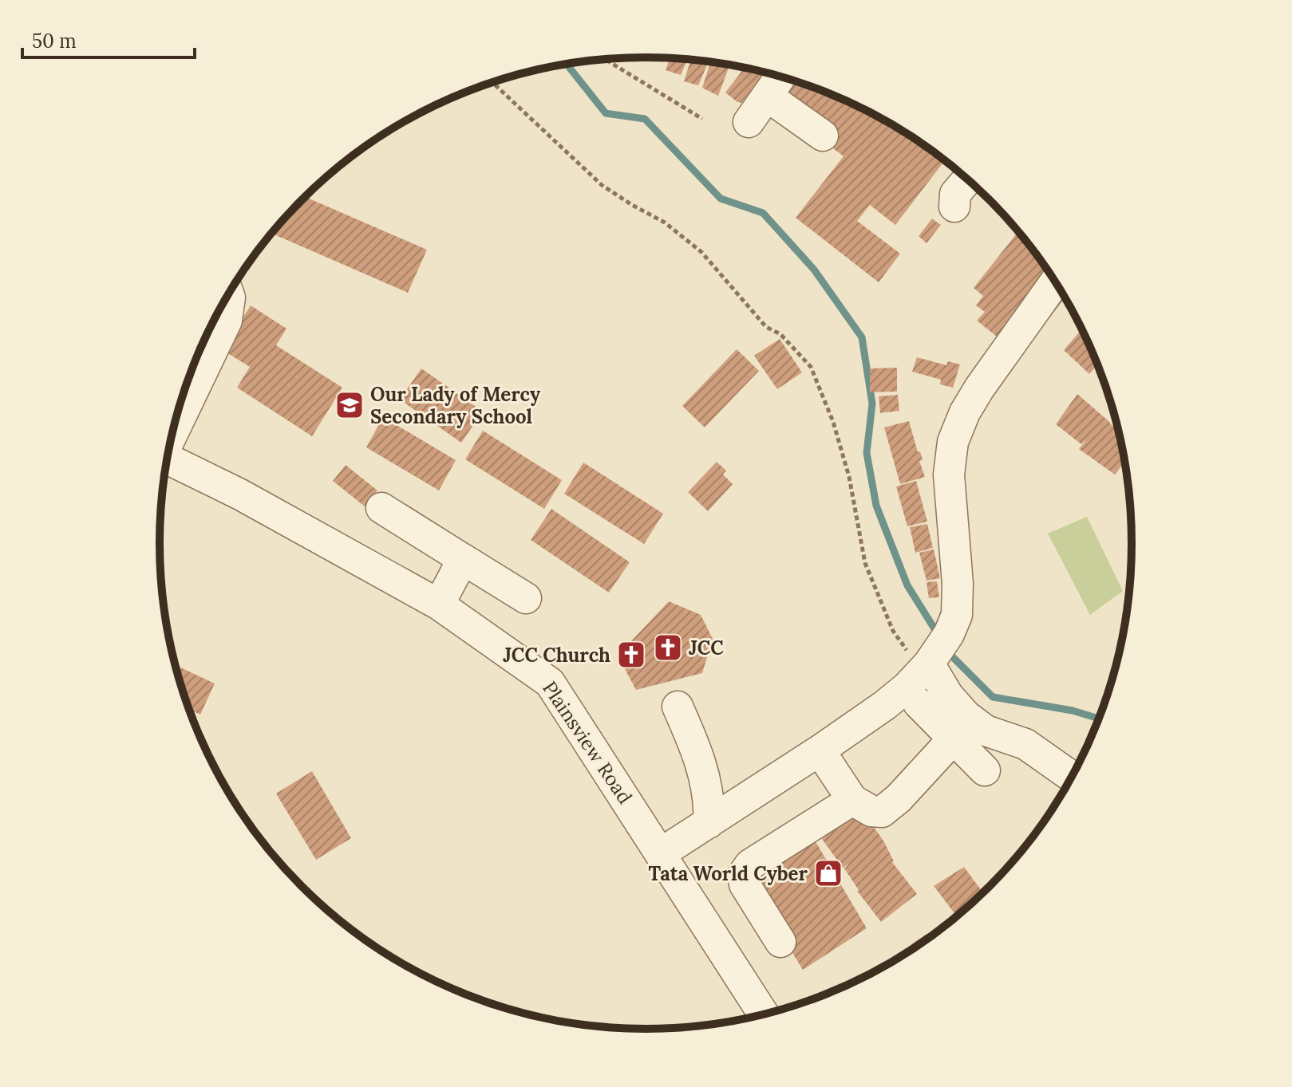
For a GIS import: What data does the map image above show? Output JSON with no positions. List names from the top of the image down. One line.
{"streets":{"street":["Plainsview Road"]},"places":{"school or university":["Our Lady of Mercy Secondary School"],"church":["JCC","JCC Church"],"shop":["Tata World Cyber"]},"scale_bar":"50 m"}
